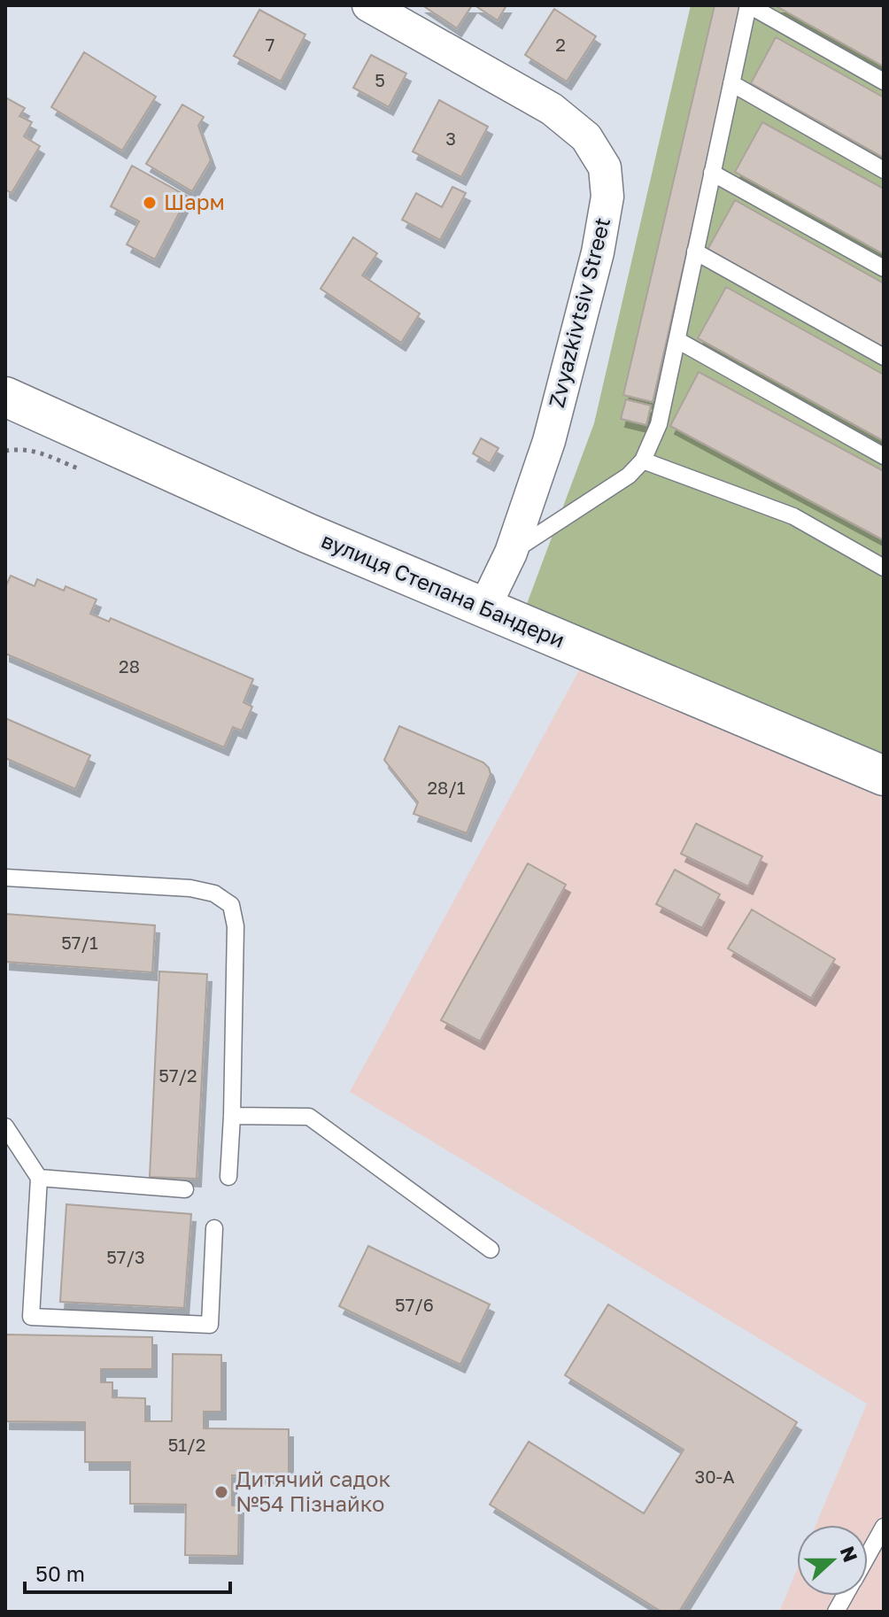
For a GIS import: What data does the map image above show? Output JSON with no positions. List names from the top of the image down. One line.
{"streets":{"main road":["вулиця Степана Бандери"],"street":["Zvyazkivtsiv Street"]},"crossings":[["Zvyazkivtsiv Street","вулиця Степана Бандери"]],"places":["Шарм","Дитячий садок №54 Пізнайко"],"house_numbers":["7","2","5","3","28","28/1","57/1","57/2","57/3","57/6","51/2","30-А"],"scale_bar":"50 m","north":"right"}
